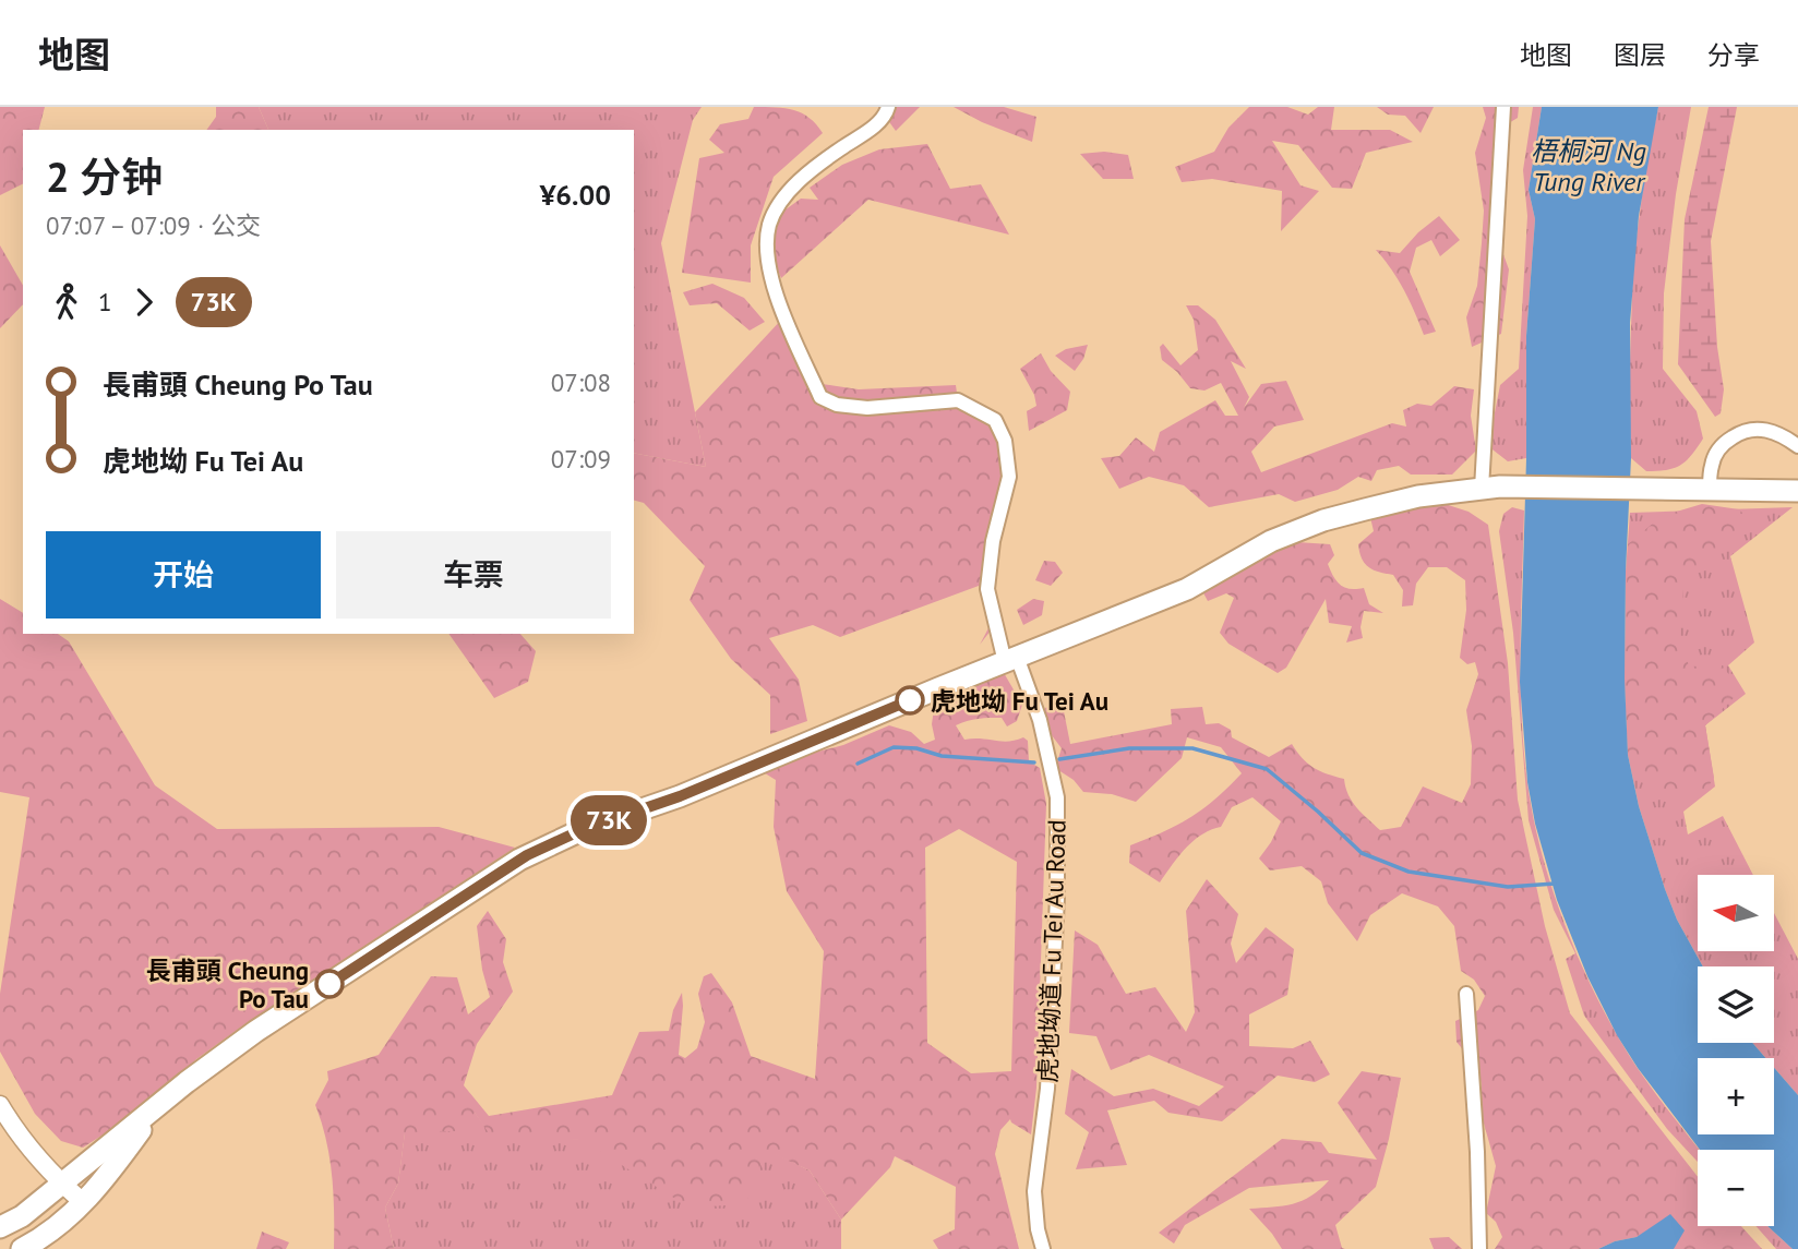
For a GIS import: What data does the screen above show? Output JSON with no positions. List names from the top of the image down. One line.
{"streets":{"street":["虎地坳道 Fu Tei Au Road"]},"water":["梧桐河 Ng Tung River"],"places":["虎地坳 Fu Tei Au","長甫頭 Cheung Po Tau"],"lines":["bus line 73K"],"north":"left","page":{"header":"地图","nav":["地图","图层","分享"],"on_map":"73K","heading":["2 分钟","07:07 – 07:09 · 公交","¥6.00"],"legs":["1","73K"],"list":[{"name":"長甫頭 Cheung Po Tau","value":"07:08"},{"name":"虎地坳 Fu Tei Au","value":"07:09"}],"buttons":["开始","车票"],"map_buttons":["+","−"]}}
